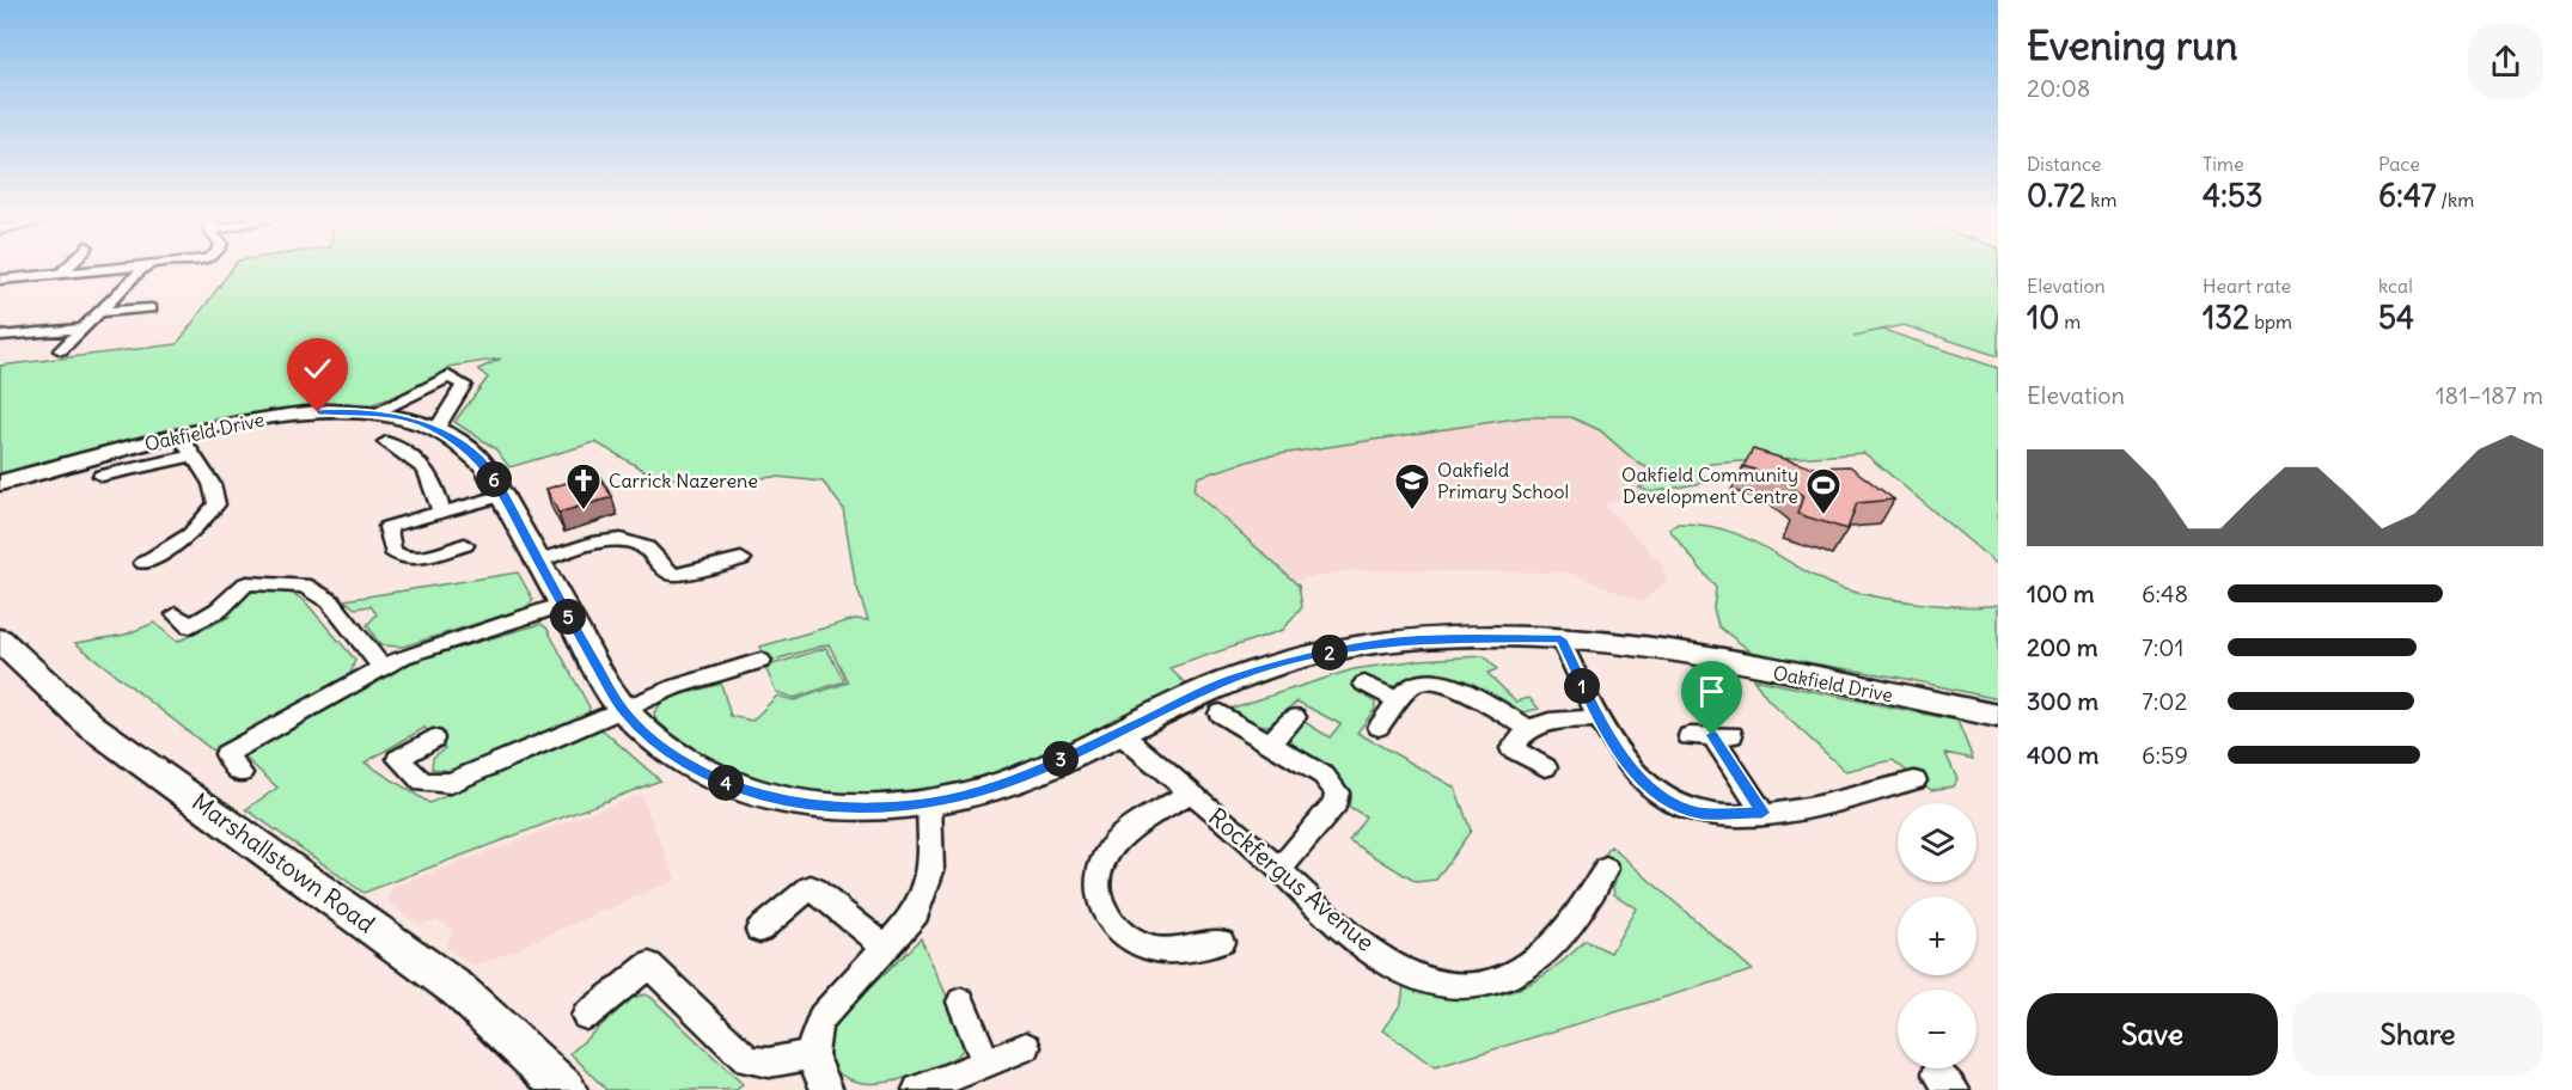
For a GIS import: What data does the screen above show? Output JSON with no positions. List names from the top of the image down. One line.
{"streets":{"street":["Oakfield Drive","Marshallstown Road","Rockfergus Avenue"]},"crossings":[["Oakfield Drive","Rockfergus Avenue"]],"places":{"church":["Carrick Nazerene"],"school or university":["Oakfield Primary School"],"sports":["Oakfield Community Development Centre"]},"page":{"heading":["Evening run","20:08"],"stats":[["Distance","0.72 km"],["Time","4:53"],["Pace","6:47 /km"],["Elevation","10 m"],["Heart rate","132 bpm"],["kcal","54"]],"chart":["Elevation","181–187 m"],"pins":["6","5","2","1","3","4"],"list":[{"name":"100 m","note":"6:48"},{"name":"200 m","note":"7:01"},{"name":"300 m","note":"7:02"},{"name":"400 m","note":"6:59"}],"map_buttons":["+","−"],"buttons":["Save","Share"]}}
